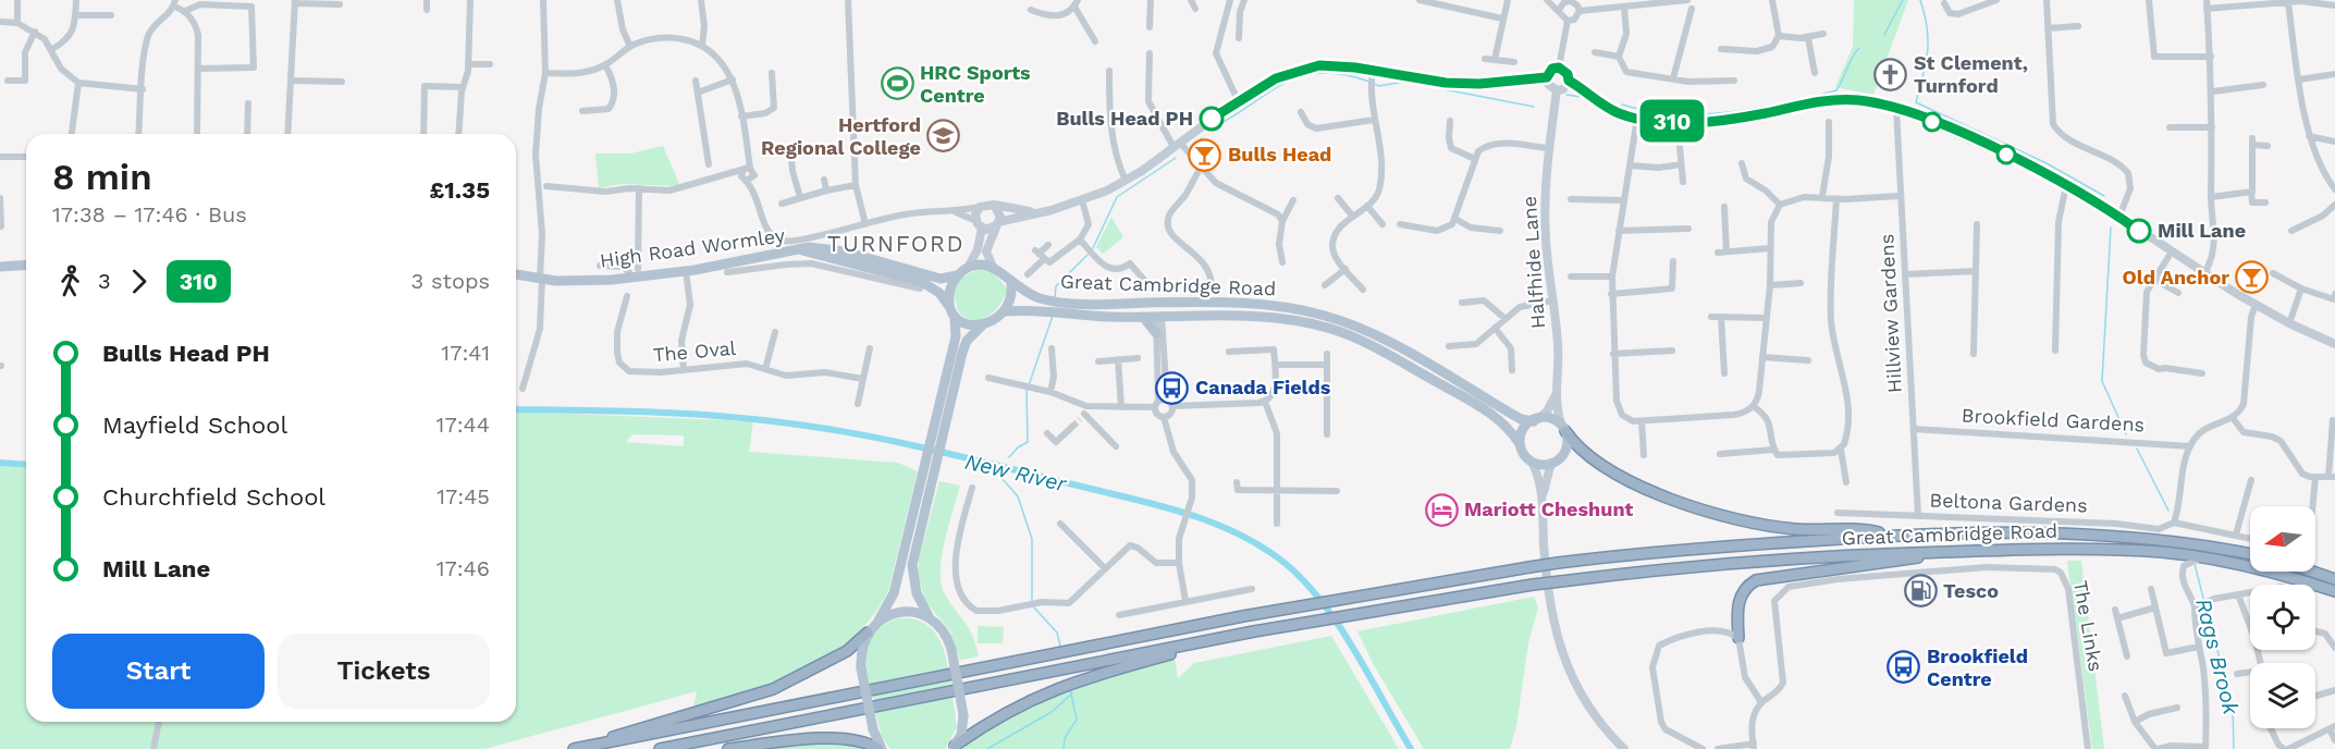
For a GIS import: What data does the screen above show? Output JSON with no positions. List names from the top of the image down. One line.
{"streets":{"highway":["Great Cambridge Road"],"main road":["High Road Wormley","Halfhide Lane"],"street":["Hillview Gardens","The Oval","Brookfield Gardens","Beltona Gardens","The Links"]},"crossings":[["High Road Wormley","Great Cambridge Road"],["Halfhide Lane","Great Cambridge Road"],["Hillview Gardens","Brookfield Gardens"],["Hillview Gardens","Beltona Gardens"]],"districts":["TURNFORD"],"water":["New River","Rags Brook"],"places":{"church":["St Clement, Turnford"],"sports":["HRC Sports Centre"],"other":["Bulls Head PH","Mill Lane"],"school or university":["Hertford Regional College"],"bar":["Bulls Head","Old Anchor"],"bus stop":["Canada Fields","Brookfield Centre"],"hotel":["Mariott Cheshunt"],"fuel station":["Tesco"]},"lines":["bus line 310"],"north":"left","page":{"on_map":"310","heading":["8 min","17:38 – 17:46 · Bus","£1.35"],"legs":["3","310","3 stops"],"list":[{"name":"Bulls Head PH","value":"17:41"},{"name":"Mayfield School","value":"17:44"},{"name":"Churchfield School","value":"17:45"},{"name":"Mill Lane","value":"17:46"}],"buttons":["Start","Tickets"]}}
